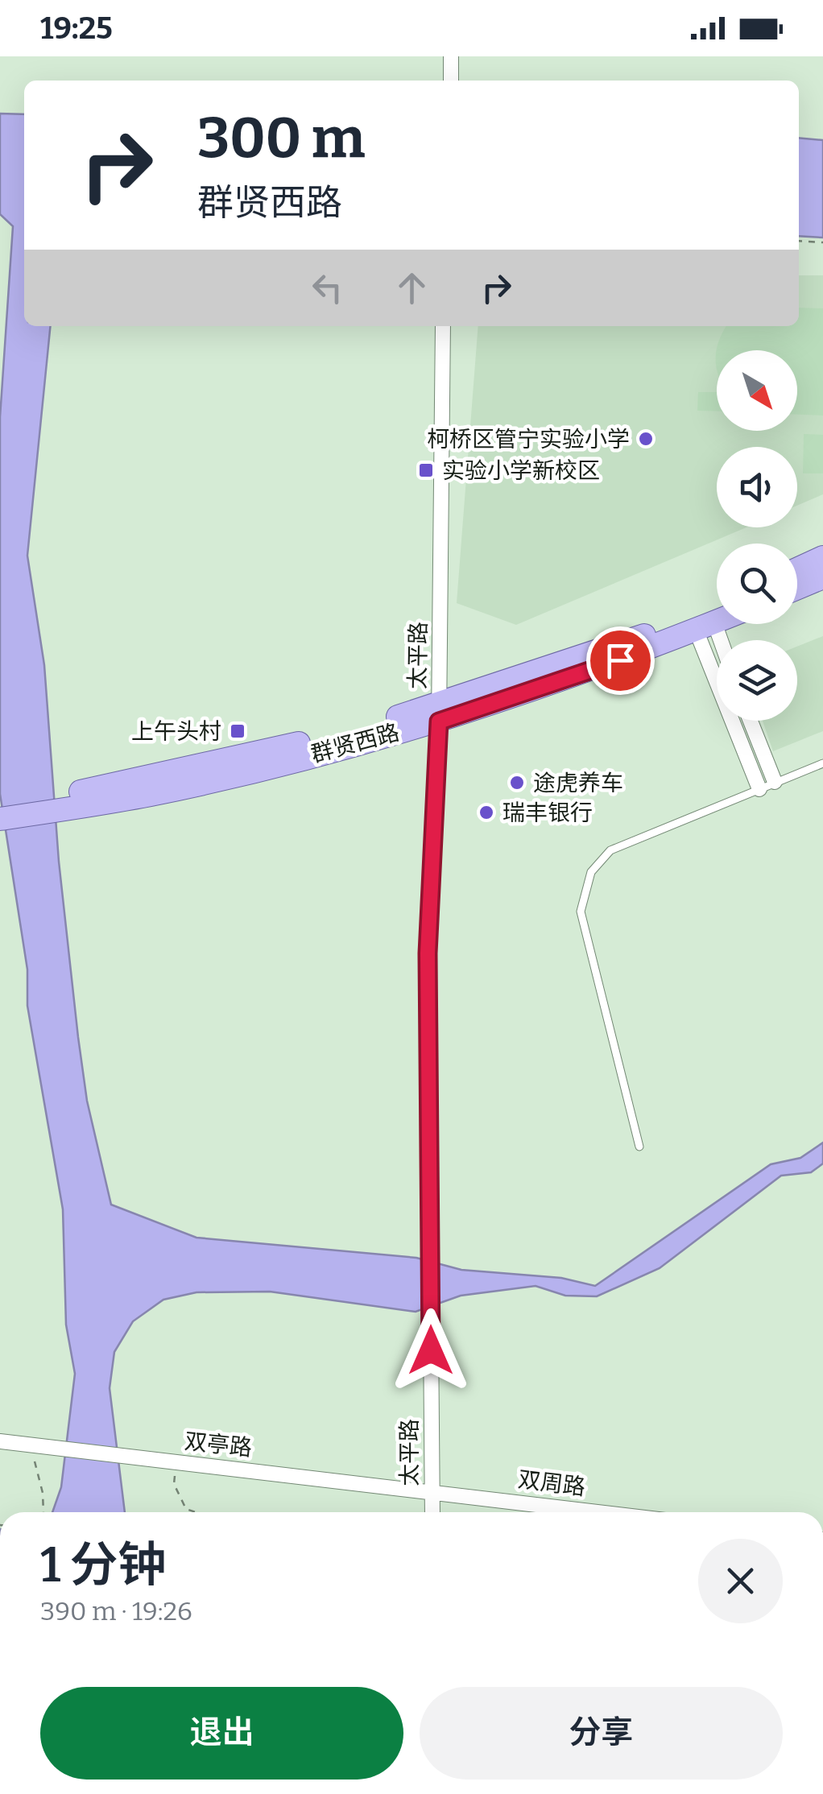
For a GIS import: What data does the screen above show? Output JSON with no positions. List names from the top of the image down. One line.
{"streets":{"main road":["群贤西路"],"street":["太平路","双亭路","双周路"]},"crossings":[["太平路","群贤西路"],["太平路","双亭路"],["太平路","双周路"],["双亭路","双周路"]],"places":{"other":["柯桥区管宁实验小学","途虎养车","瑞丰银行"],"transit":["实验小学新校区","上午头村"]},"north":"bottom right","page":{"status":"19:25","turn":["300 m","群贤西路"],"heading":["1 分钟","390 m · 19:26"],"buttons":["退出","分享"]}}
